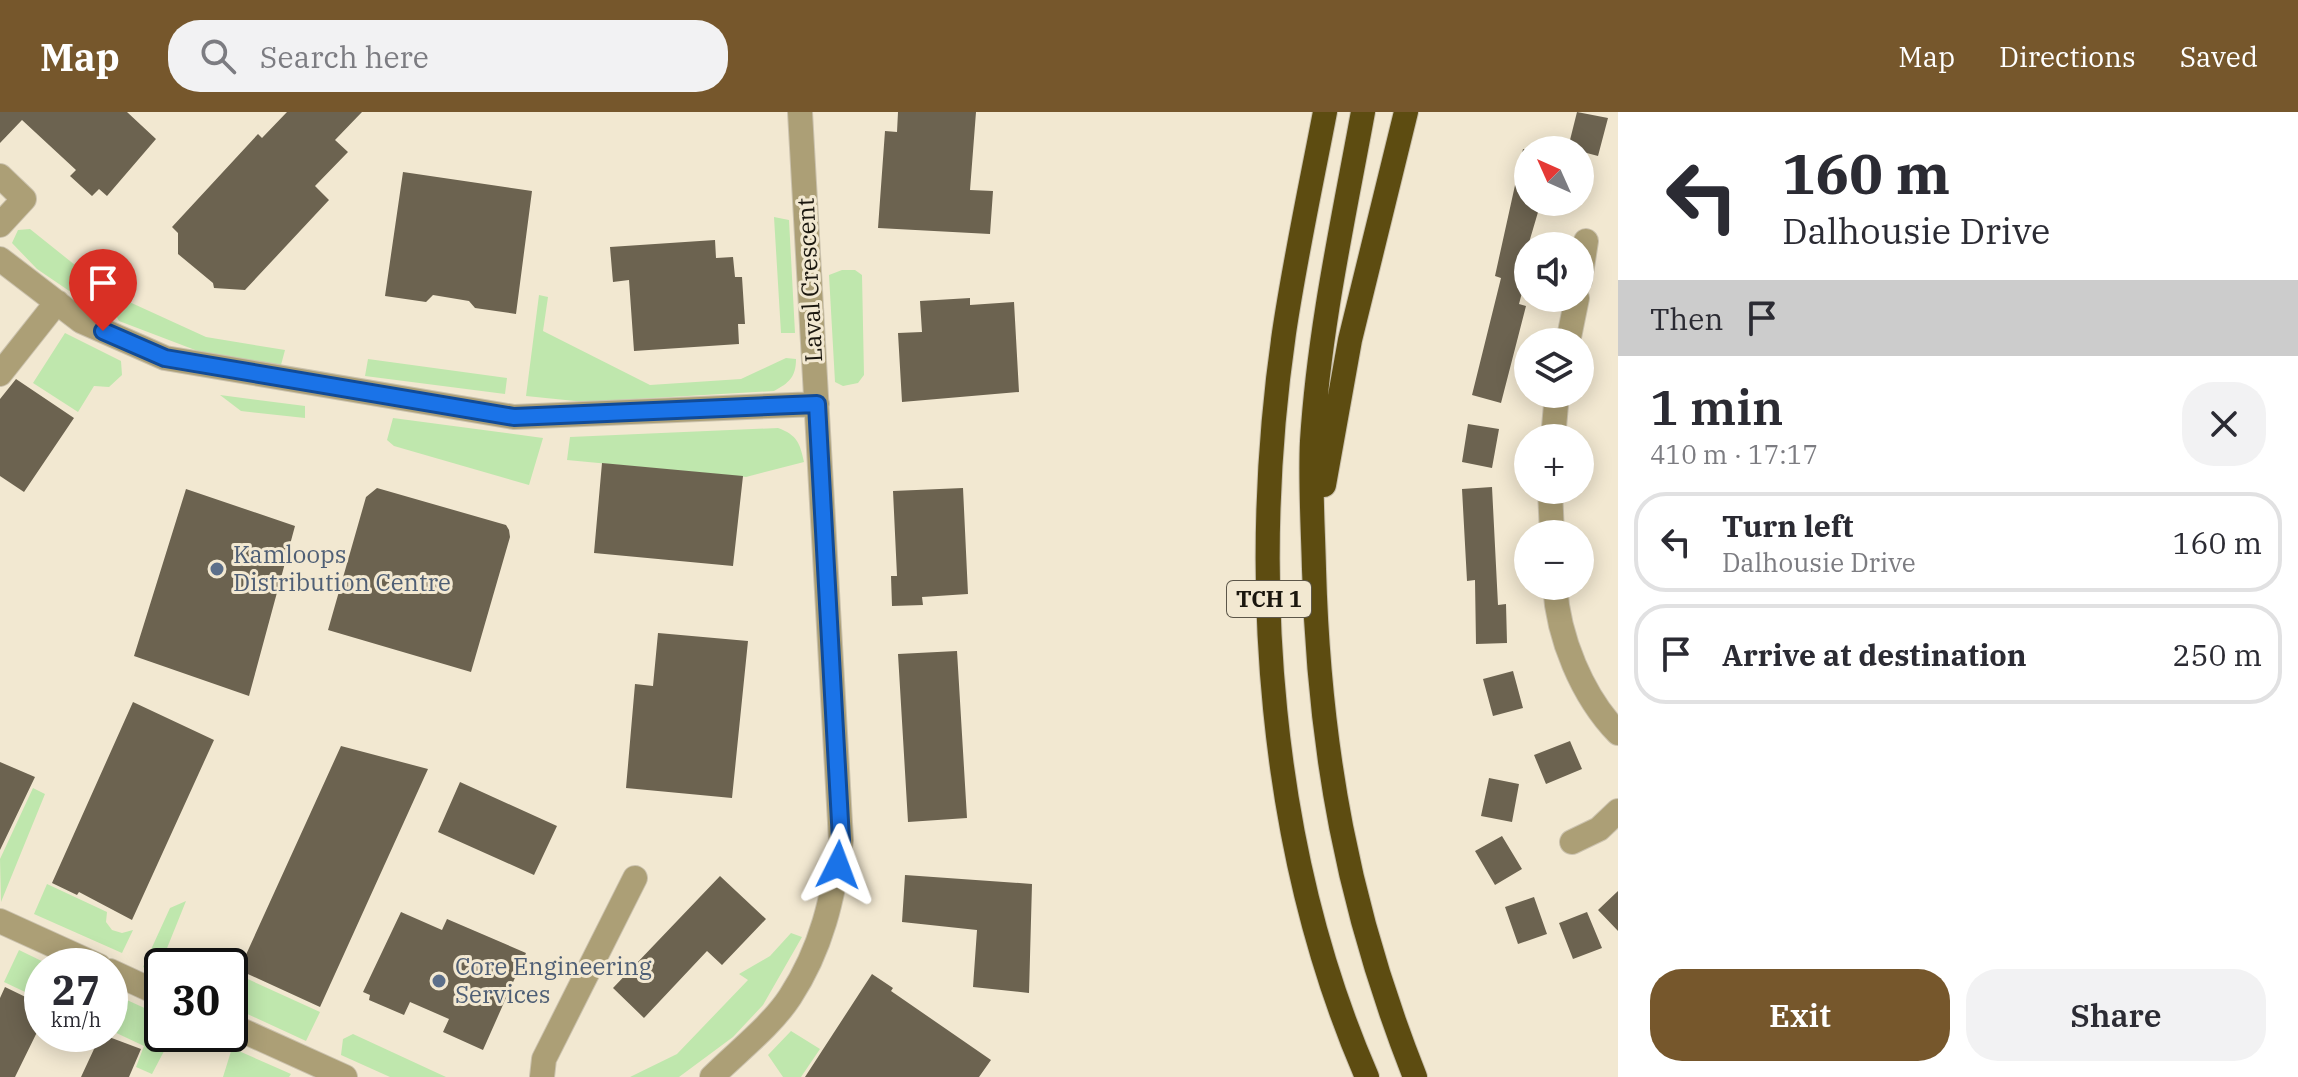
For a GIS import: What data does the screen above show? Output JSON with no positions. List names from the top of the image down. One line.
{"streets":{"highway":["TCH 1"],"street":["Laval Crescent"]},"places":["Kamloops Distribution Centre","Core Engineering Services"],"north":"top left","page":{"header":"Map","search":"Search here","nav":["Map","Directions","Saved"],"turn":["160 m","Dalhousie Drive"],"map_buttons":["+","−"],"then":"Then","heading":["1 min","410 m · 17:17"],"list":[{"name":"Turn left","note":"Dalhousie Drive","value":"160 m"},{"name":"Arrive at destination","value":"250 m"}],"speed":"27 km/h","limit":"30","buttons":["Exit","Share"]}}
